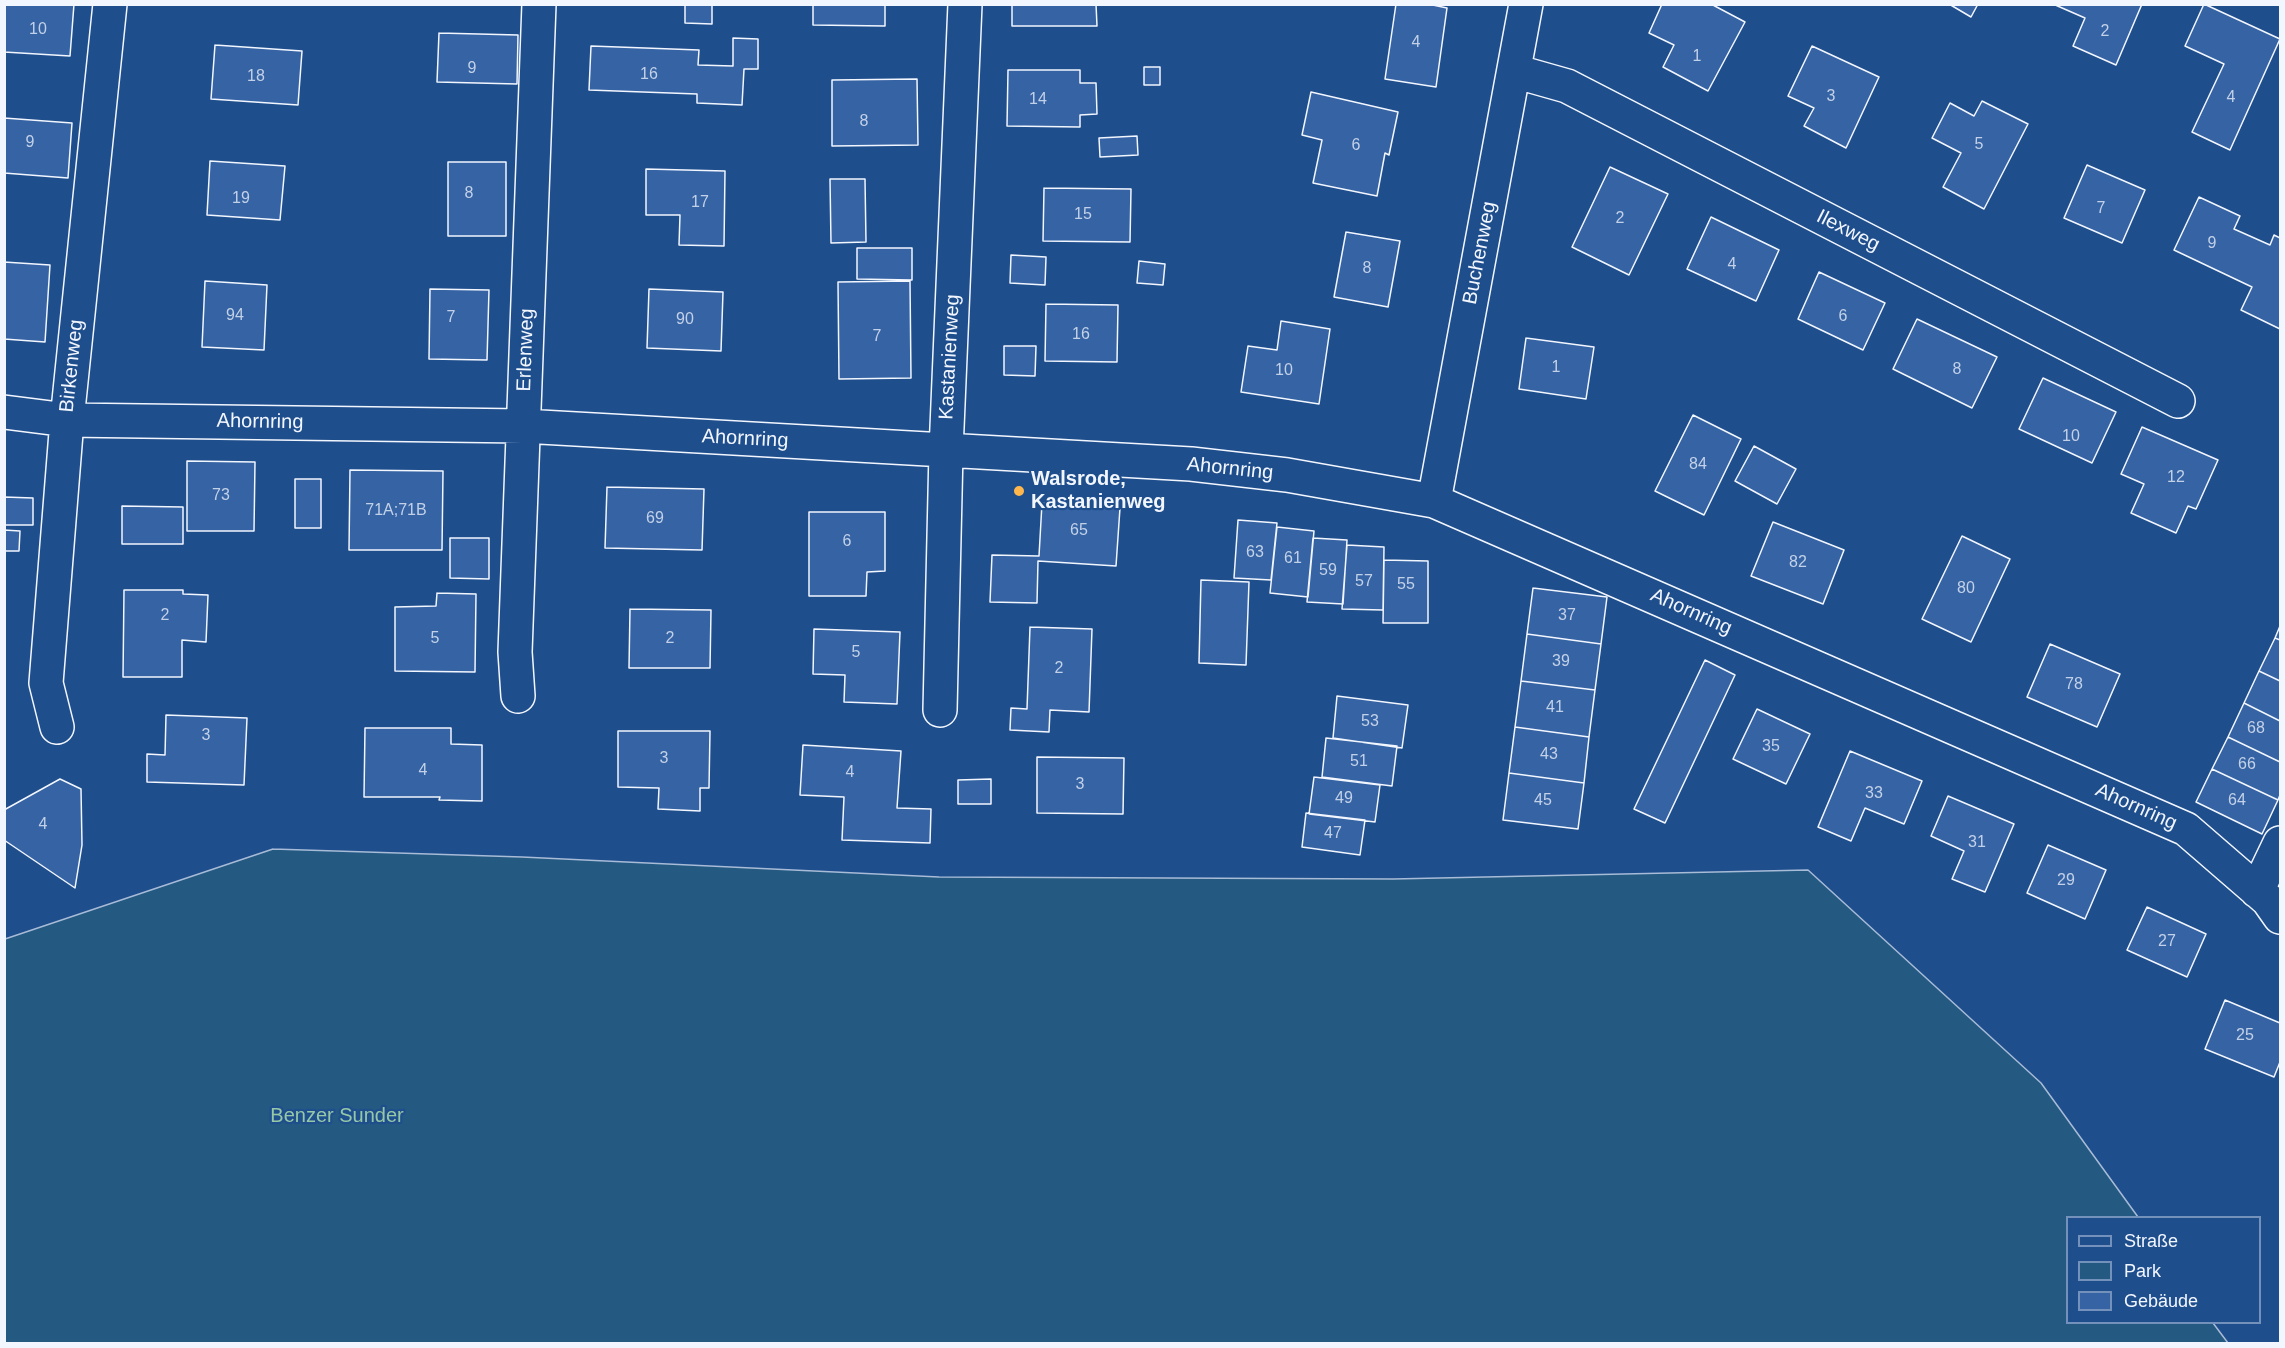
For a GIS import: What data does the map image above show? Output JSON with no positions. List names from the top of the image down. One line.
{"streets":{"street":["Ilexweg","Buchenweg","Erlenweg","Kastanienweg","Birkenweg","Ahornring"]},"crossings":[["Ilexweg","Buchenweg"],["Buchenweg","Ahornring"],["Erlenweg","Ahornring"],["Kastanienweg","Ahornring"],["Birkenweg","Ahornring"]],"parks":["Benzer Sunder"],"places":["Walsrode, Kastanienweg"],"house_numbers":["10","2","4","1","9","16","18","3","4","14","8","9","5","6","8","19","17","7","15","2","9","4","8","94","6","7","90","16","7","1","8","10","10","84","12","73","71A;71B","69","65","6","63","61","82","59","57","55","80","2","37","5","2","5","39","2","78","41","53","68","3","35","43","3","51","66","4","4","3","33","49","45","64","4","47","31","29","27","25"],"legend":["Straße","Park","Gebäude"]}
